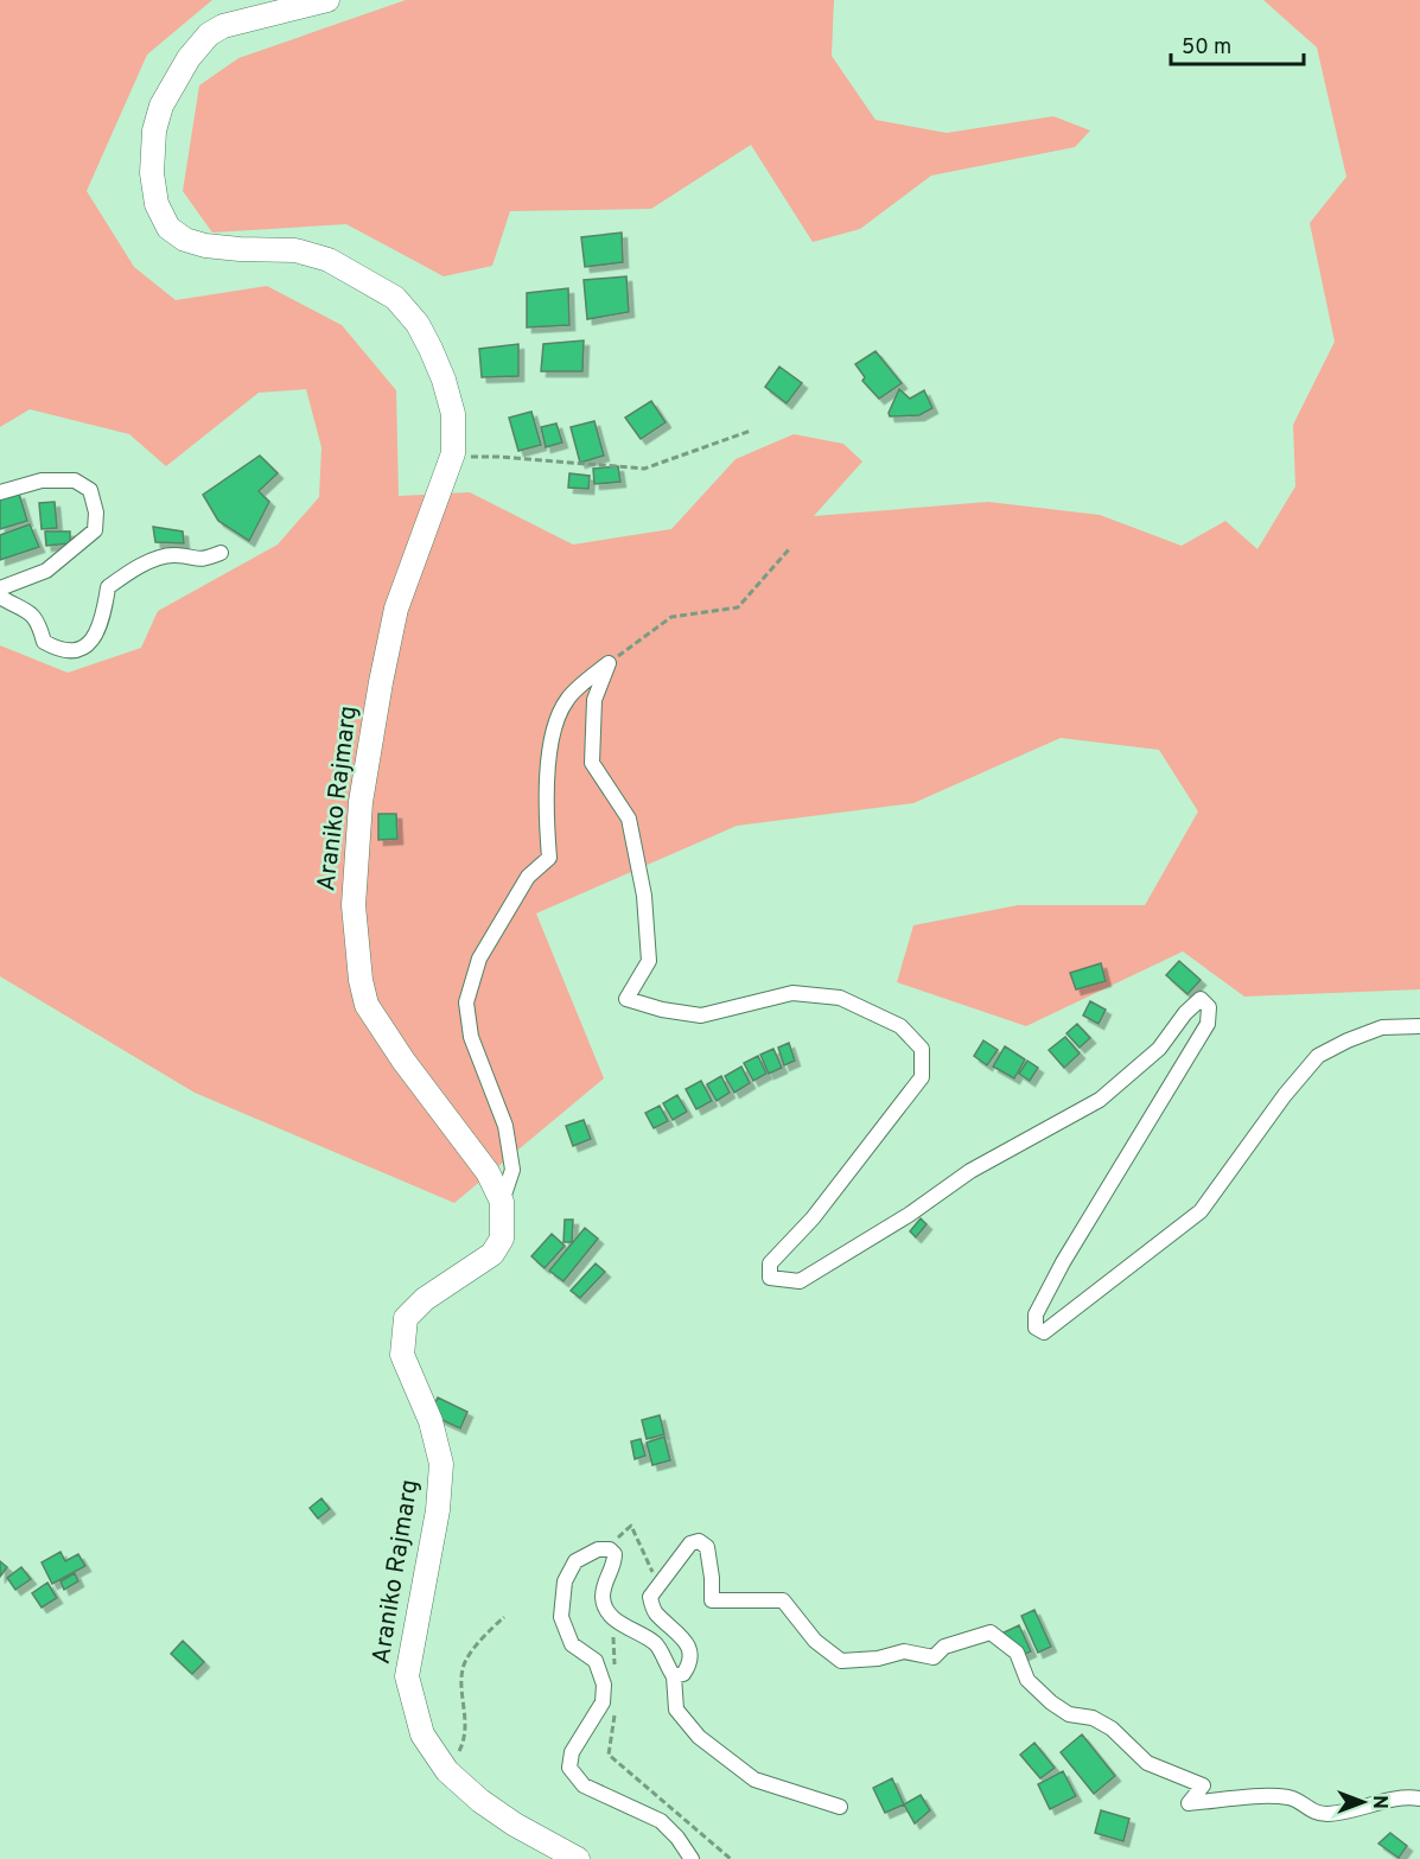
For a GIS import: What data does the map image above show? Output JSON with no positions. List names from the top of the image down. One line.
{"streets":{"highway":["Araniko Rajmarg"]},"scale_bar":"50 m","north":"right"}
